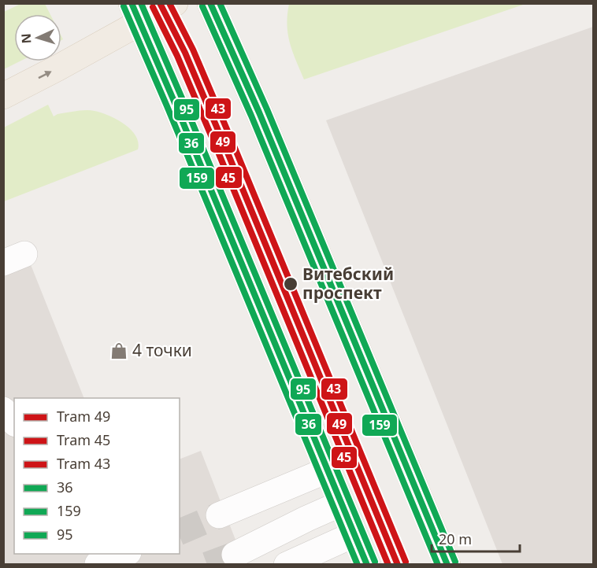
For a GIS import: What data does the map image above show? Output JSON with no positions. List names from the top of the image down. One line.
{"places":{"other":["Витебский проспект"],"shop":["4 точки"]},"lines":["tram line 49","tram line 43","transit line 36","transit line 95","transit line 159","tram line 45"],"legend":["Tram 49","Tram 45","Tram 43","36","159","95"],"scale_bar":"20 m","north":"left"}
